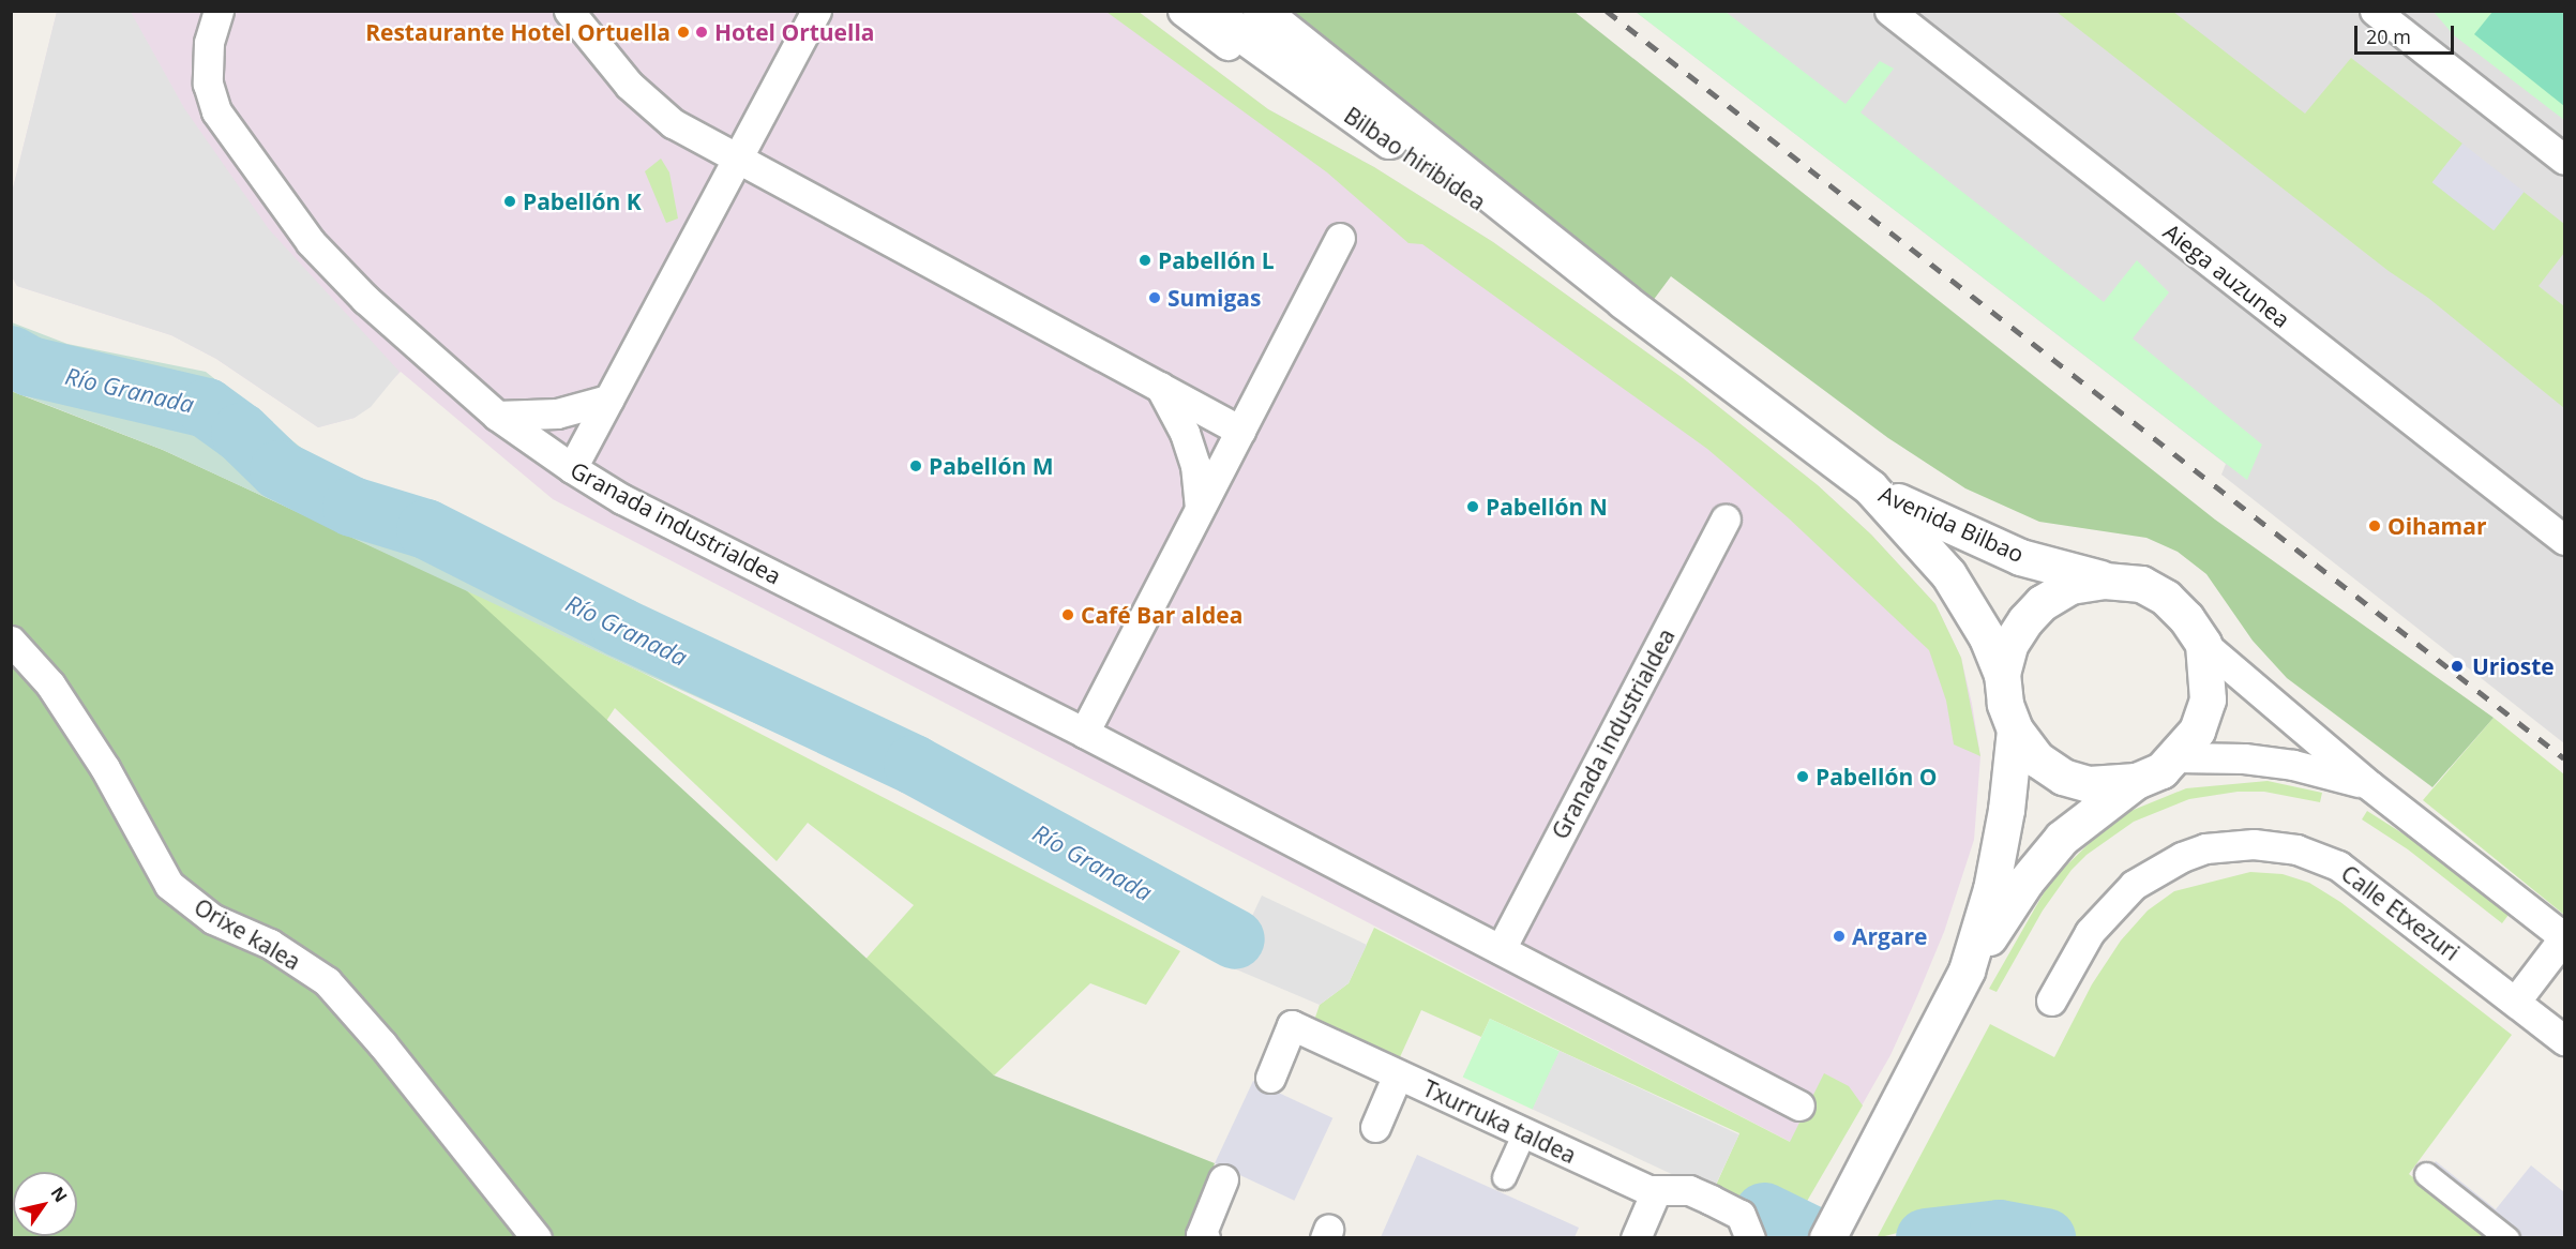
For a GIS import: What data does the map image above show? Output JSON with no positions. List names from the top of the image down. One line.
{"streets":{"street":["Bilbao hiribidea","Aiega auzunea","Granada industrialdea","Avenida Bilbao","Calle Etxezuri","Orixe kalea","Txurruka taldea"]},"crossings":[["Bilbao hiribidea","Avenida Bilbao"]],"water":["Río Granada"],"places":["Restaurante Hotel Ortuella","Hotel Ortuella","Pabellón K","Pabellón L","Sumigas","Pabellón M","Pabellón N","Oihamar","Café Bar aldea","Urioste","Pabellón O","Argare"],"scale_bar":"20 m","north":"top right"}
